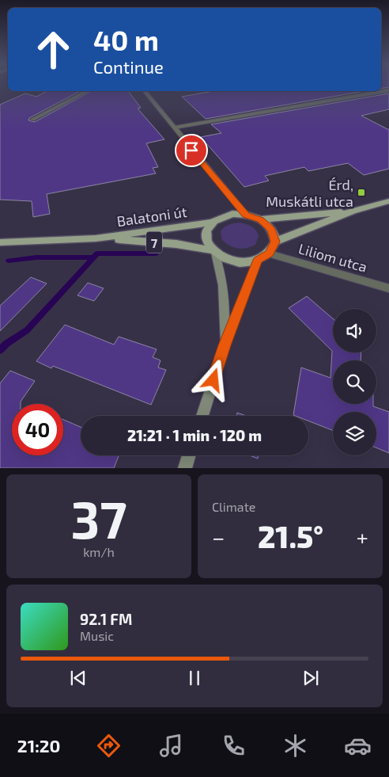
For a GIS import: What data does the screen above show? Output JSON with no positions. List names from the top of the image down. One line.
{"streets":{"main road":["Balatoni út","7"],"street":["Liliom utca"]},"crossings":[["Balatoni út","7"],["Balatoni út","Liliom utca"],["7","Liliom utca"]],"places":{"transit":["Érd, Muskátli utca"]},"page":{"turn":["40 m","Continue"],"limit":"40","trip":"21:21 · 1 min · 120 m","tile":[["37","km/h"],"Climate"],"heat":["−","21.5°","+"],"song":["92.1 FM","Music"],"tabs":"21:20"}}
